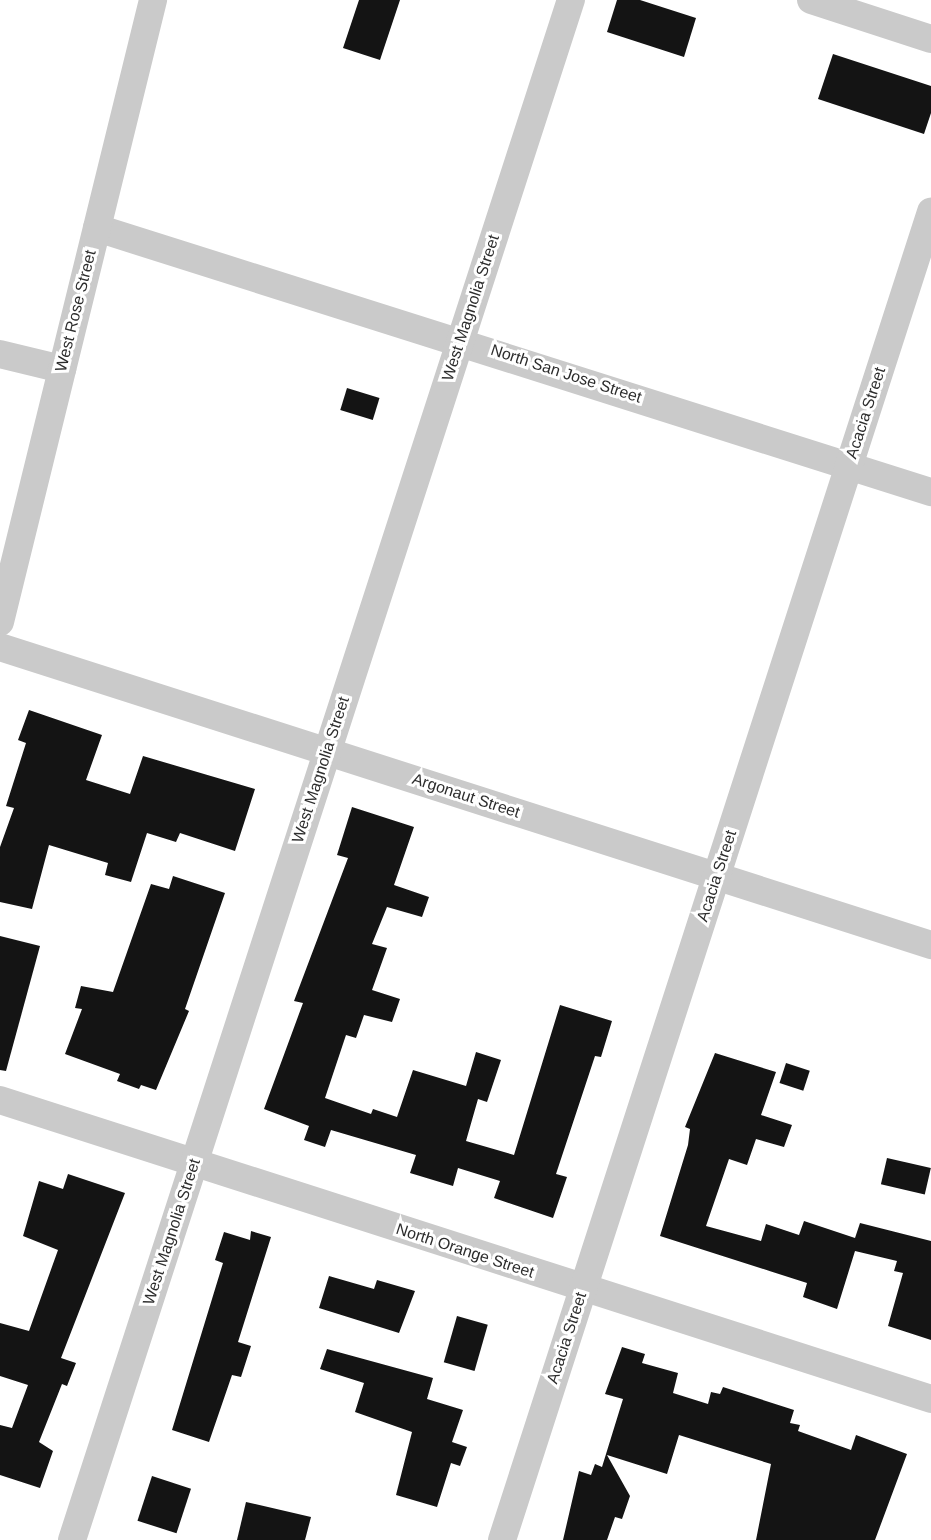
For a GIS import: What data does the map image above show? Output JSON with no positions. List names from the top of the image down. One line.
{"streets":{"street":["West Magnolia Street","West Rose Street","North San Jose Street","Acacia Street","Argonaut Street","North Orange Street"]},"crossings":[["West Magnolia Street","North San Jose Street"],["West Magnolia Street","Argonaut Street"],["West Magnolia Street","North Orange Street"],["West Rose Street","North San Jose Street"],["North San Jose Street","Acacia Street"],["Acacia Street","Argonaut Street"],["Acacia Street","North Orange Street"]]}
